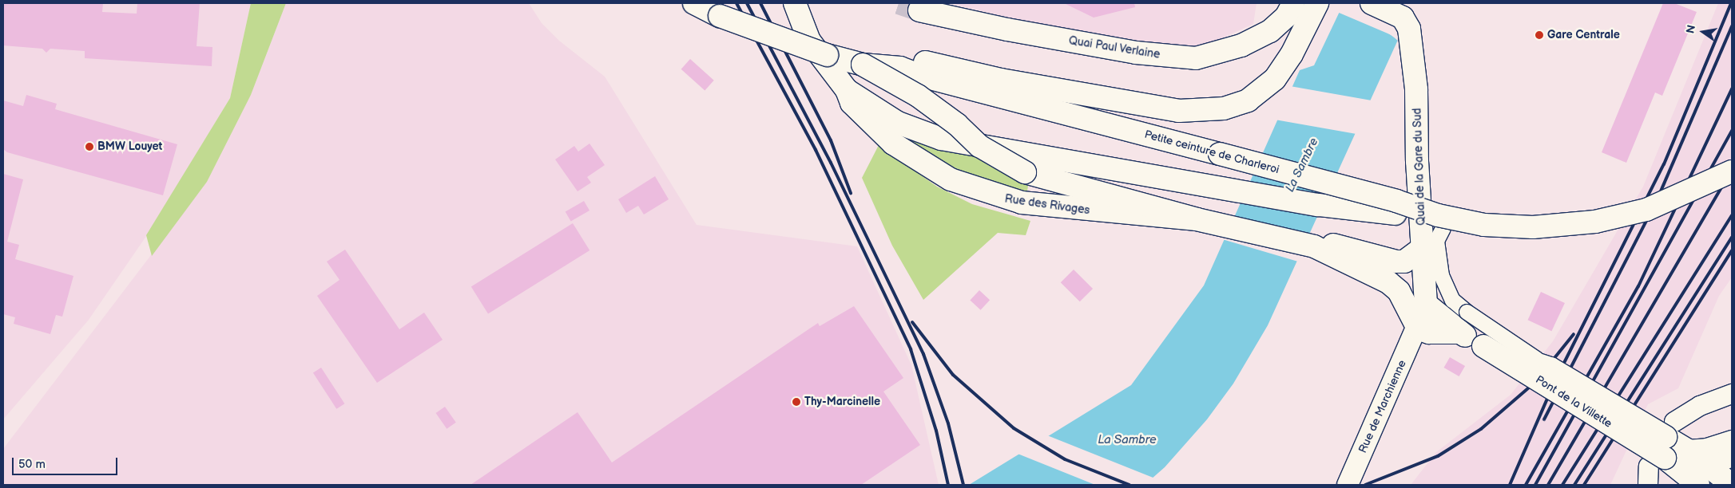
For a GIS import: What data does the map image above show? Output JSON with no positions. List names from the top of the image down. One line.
{"streets":{"main road":["Quai Paul Verlaine","Petite ceinture de Charleroi","Quai de la Gare du Sud","Rue des Rivages","Pont de la Villette","Rue de Marchienne"]},"crossings":[["Petite ceinture de Charleroi","Pont de la Villette"],["Quai de la Gare du Sud","Pont de la Villette"],["Quai de la Gare du Sud","Rue de Marchienne"],["Pont de la Villette","Rue de Marchienne"]],"water":["La Sambre"],"places":["Gare Centrale","BMW Louyet","Thy-Marcinelle"],"scale_bar":"50 m","north":"left"}
